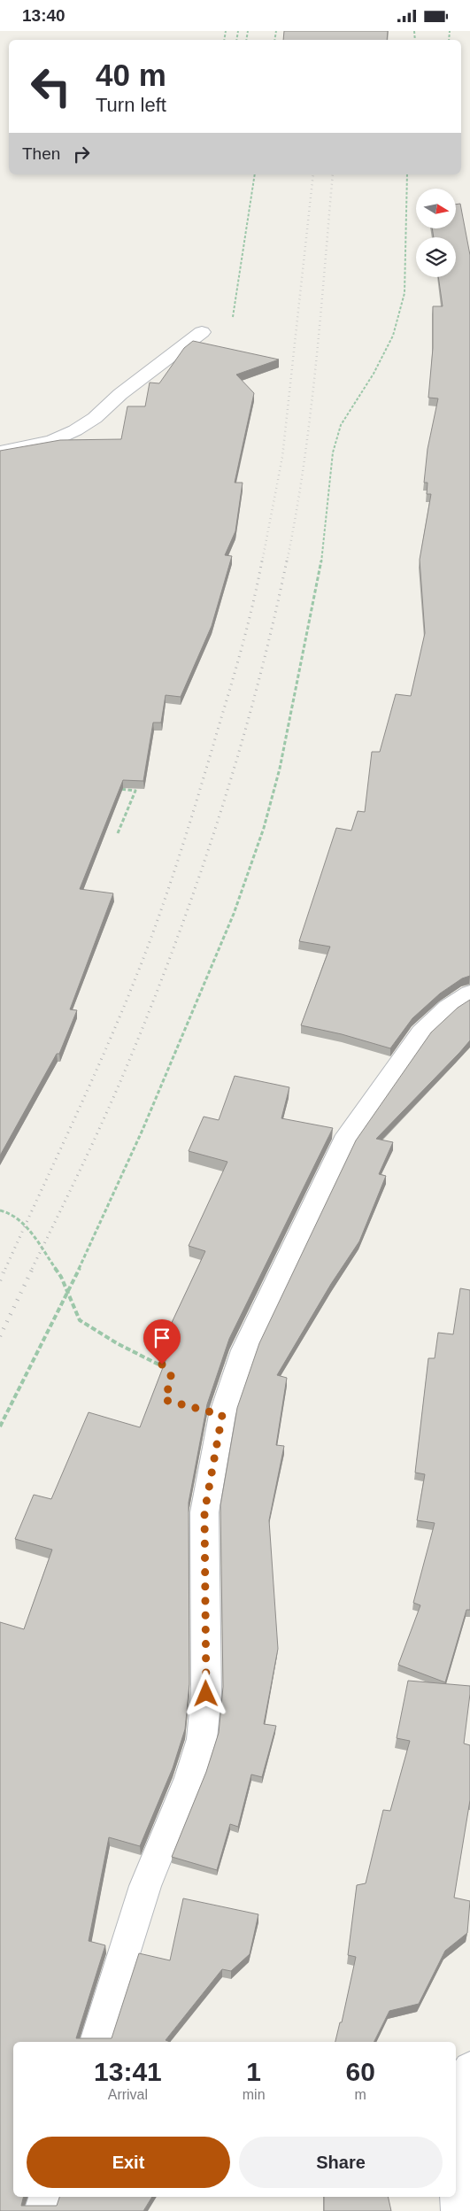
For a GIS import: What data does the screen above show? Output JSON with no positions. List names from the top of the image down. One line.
{"north":"right","page":{"status":"13:40","turn":["40 m","Turn left"],"then":"Then","eta":["13:41","Arrival","1","min","60","m"],"buttons":["Exit","Share"]}}
